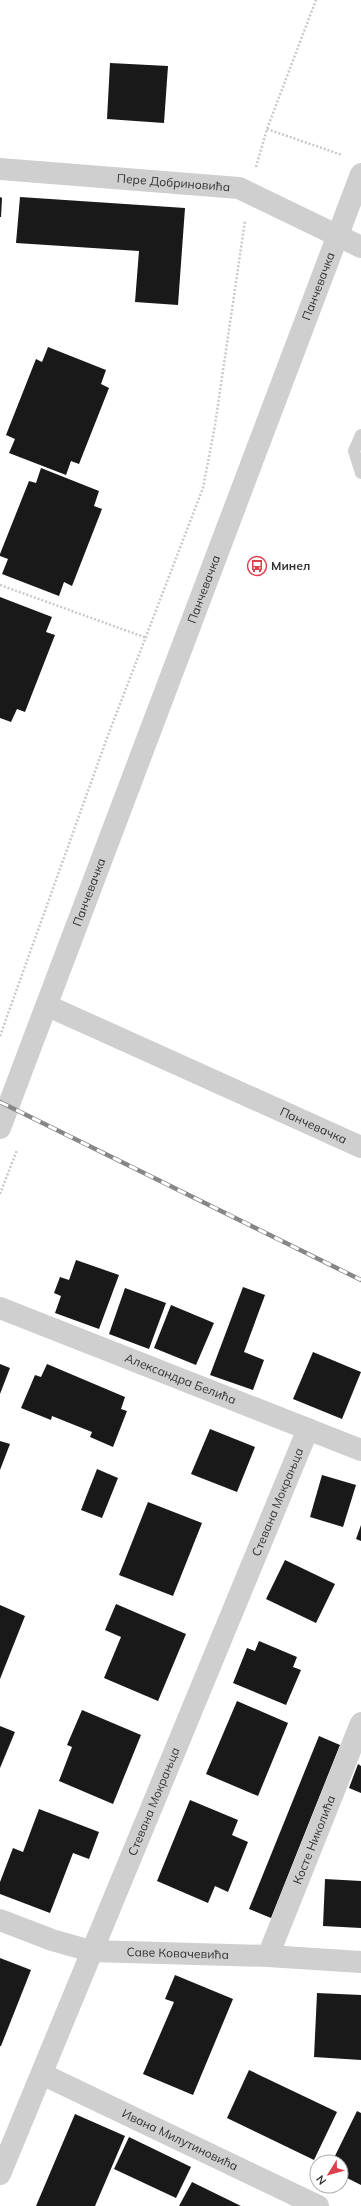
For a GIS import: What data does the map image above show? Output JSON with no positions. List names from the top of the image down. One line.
{"streets":{"street":["Пере Добриновића","Панчевачка","Александра Белића","Стевана Мокрањца","Косте Николића","Саве Ковачевића","Ивана Милутиновића"]},"crossings":[["Пере Добриновића","Панчевачка"],["Александра Белића","Стевана Мокрањца"],["Стевана Мокрањца","Саве Ковачевића"],["Стевана Мокрањца","Ивана Милутиновића"],["Косте Николића","Саве Ковачевића"]],"places":{"bus stop":["Минел"]},"north":"bottom left"}
